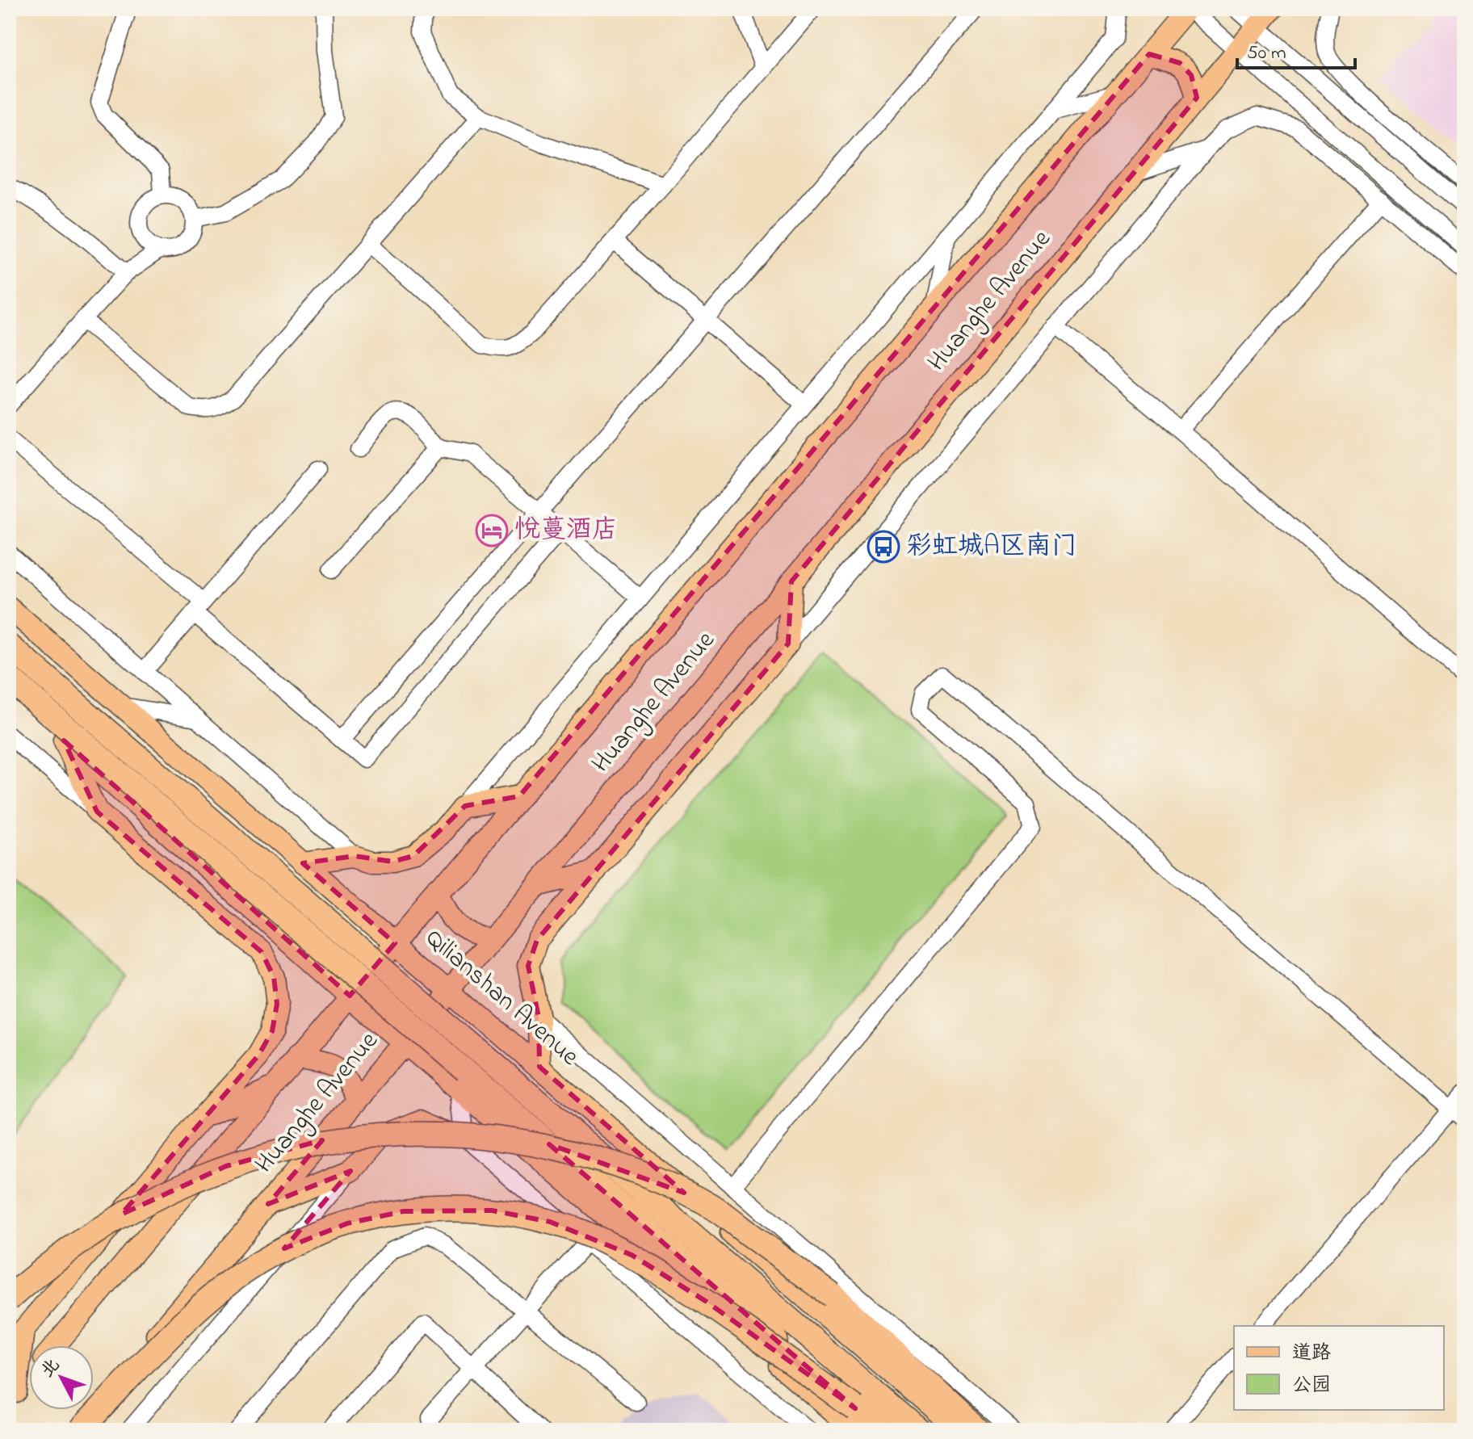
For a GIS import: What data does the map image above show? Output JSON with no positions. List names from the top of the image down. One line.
{"streets":{"main road":["Huanghe Avenue","Qilianshan Avenue"]},"crossings":[["Huanghe Avenue","Qilianshan Avenue"]],"places":{"hotel":["悦蔓酒店"],"bus stop":["彩虹城A区南门"]},"legend":["道路","公园"],"scale_bar":"50 m","north":"top left"}
